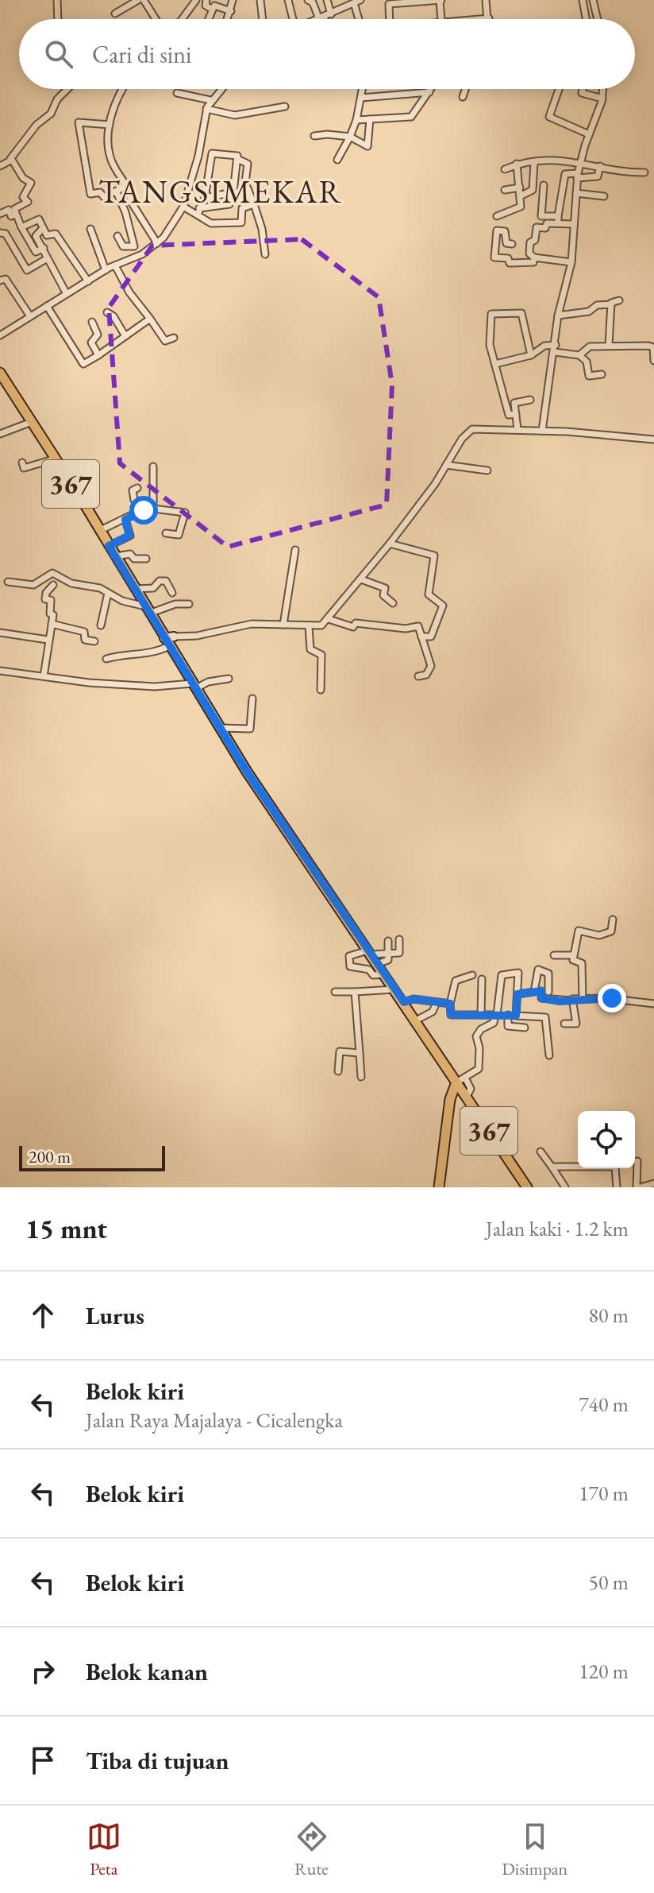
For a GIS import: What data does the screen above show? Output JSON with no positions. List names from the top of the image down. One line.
{"streets":{"main road":["367"]},"districts":["TANGSIMEKAR"],"scale_bar":"200 m","page":{"search":"Cari di sini","scale":"200 m","heading":["15 mnt","Jalan kaki · 1.2 km"],"list":[["Lurus","80 m"],["Belok kiri","Jalan Raya Majalaya - Cicalengka","740 m"],["Belok kiri","170 m"],["Belok kiri","50 m"],["Belok kanan","120 m"],"Tiba di tujuan"],"nav":["Peta","Rute","Disimpan"]}}
